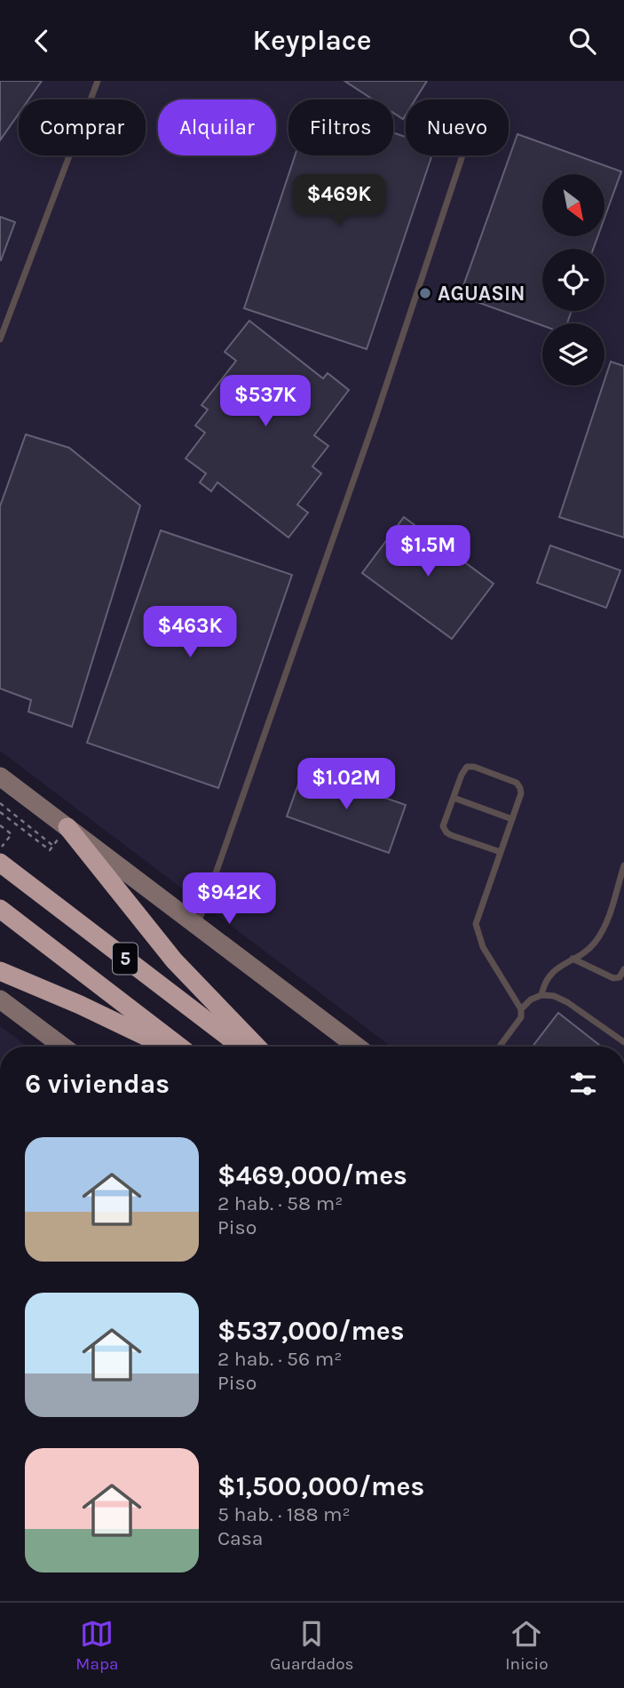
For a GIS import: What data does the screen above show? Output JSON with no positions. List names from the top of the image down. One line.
{"streets":{"highway":["5"]},"places":["AGUASIN"],"north":"bottom right","page":{"header":"Keyplace","chip":["Comprar","Alquilar","Filtros","Nuevo"],"price":["$469K","$537K","$1.5M","$463K","$1.02M","$942K"],"heading":"6 viviendas","list":[{"name":"$469,000/mes","note":"2 hab. · 58 m² · Piso"},{"name":"$537,000/mes","note":"2 hab. · 56 m² · Piso"},{"name":"$1,500,000/mes","note":"5 hab. · 188 m² · Casa"}],"tabs":["Mapa","Guardados","Inicio"]}}
